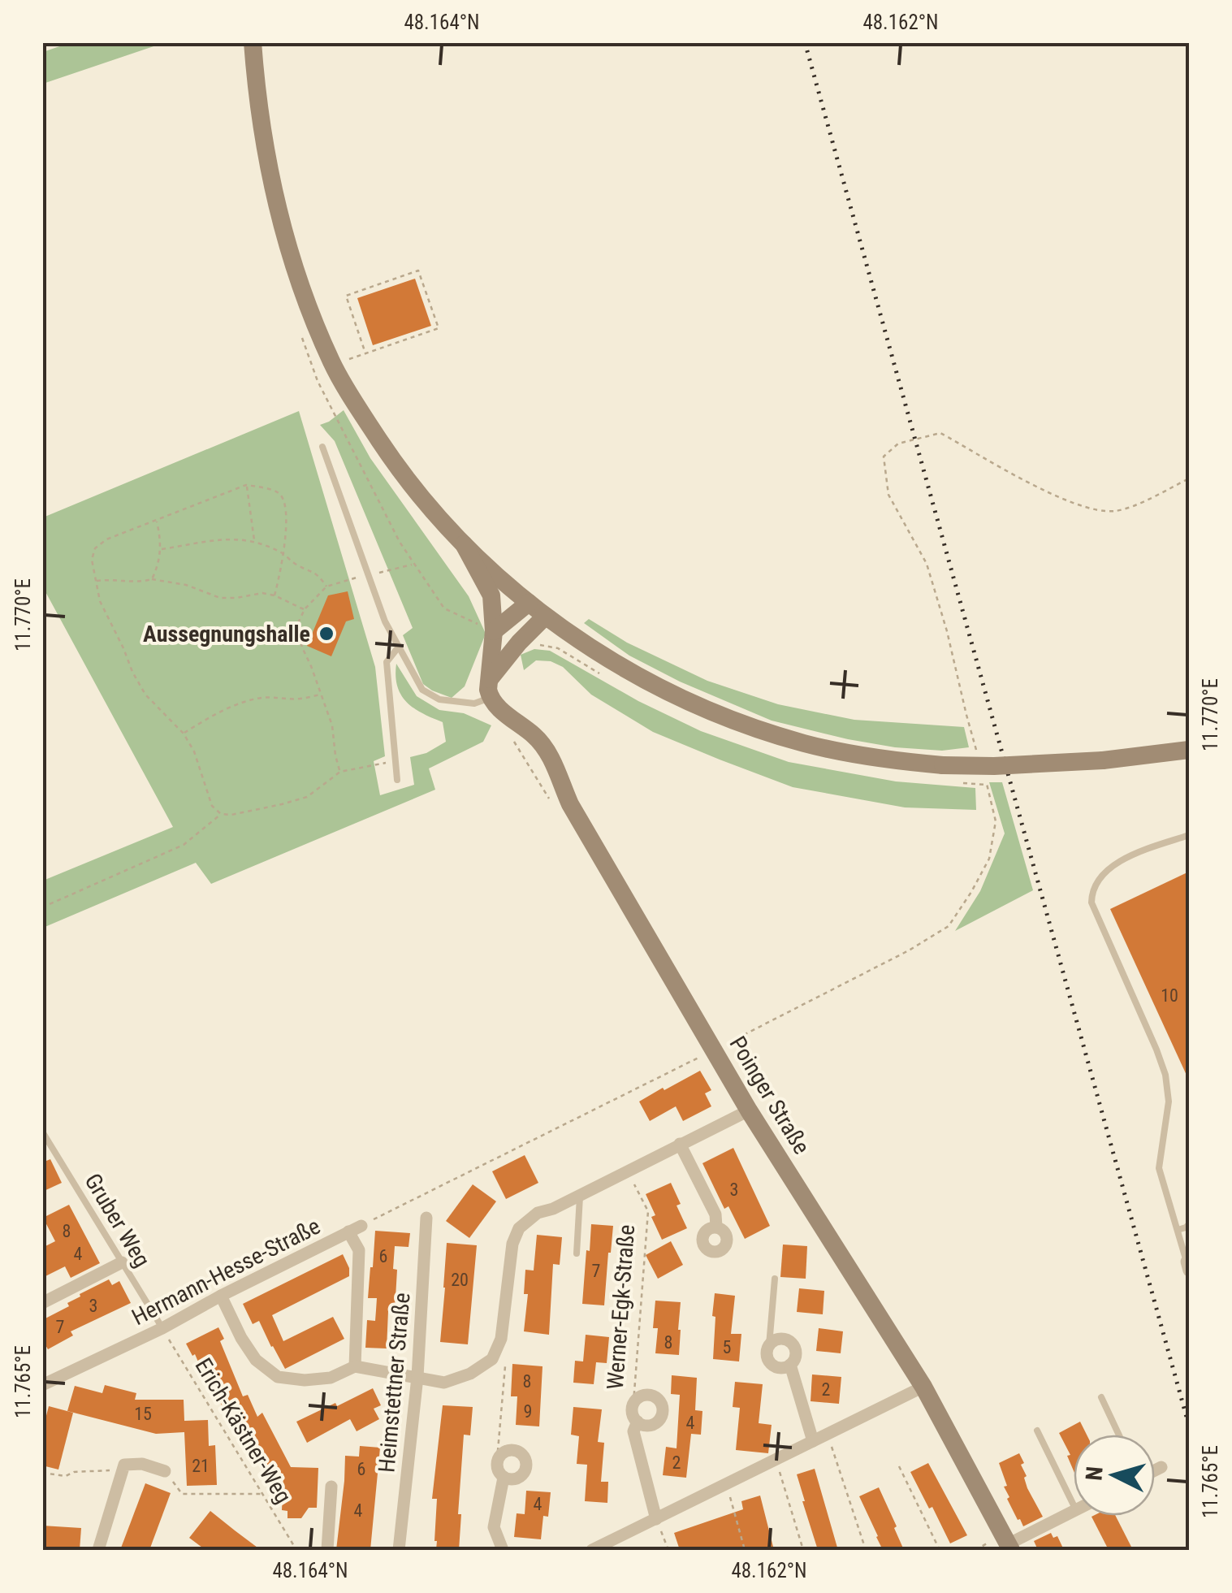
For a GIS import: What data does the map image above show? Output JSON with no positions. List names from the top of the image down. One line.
{"streets":{"street":["Poinger Straße","Hermann-Hesse-Straße","Werner-Egk-Straße","Heimstettner Straße"],"lane":["Gruber Weg"],"path":["Erich-Kästner-Weg"]},"crossings":[["Gruber Weg","Hermann-Hesse-Straße"],["Gruber Weg","Erich-Kästner-Weg"],["Hermann-Hesse-Straße","Erich-Kästner-Weg"]],"places":["Aussegnungshalle"],"house_numbers":["10","3","8","4","6","7","20","3","7","8","5","8","2","9","15","4","2","21","6","4","4"],"north":"left","coordinates":["48.164°N","48.162°N","11.770°E","11.765°E"]}
